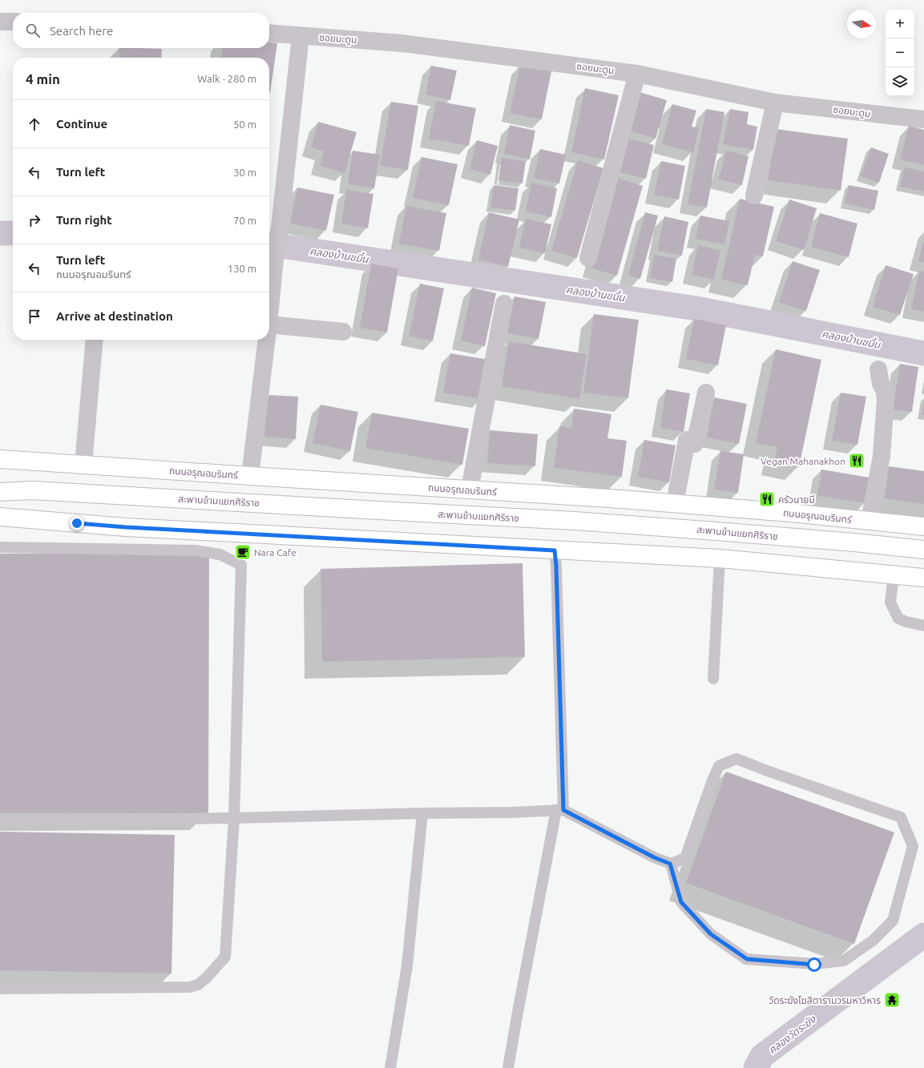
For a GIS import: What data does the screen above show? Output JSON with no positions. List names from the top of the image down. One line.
{"streets":{"main road":["ถนนอรุณอมรินทร์","สะพานข้ามแยกศิริราช"],"street":["ซอยมะตูม"]},"water":["คลองบ้านขมิ้น","คลองวัดระฆัง"],"places":{"restaurant":["Vegan Mahanakhon","ครัวนายมี"],"cafe":["Nara Cafe"],"temple":["วัดระฆังโฆสิตารามวรมหาวิหาร"]},"north":"right","page":{"map_buttons":["+","−"],"search":"Search here","heading":["4 min","Walk · 280 m"],"list":[["Continue","50 m"],["Turn left","30 m"],["Turn right","70 m"],["Turn left","ถนนอรุณอมรินทร์","130 m"],"Arrive at destination"]}}
